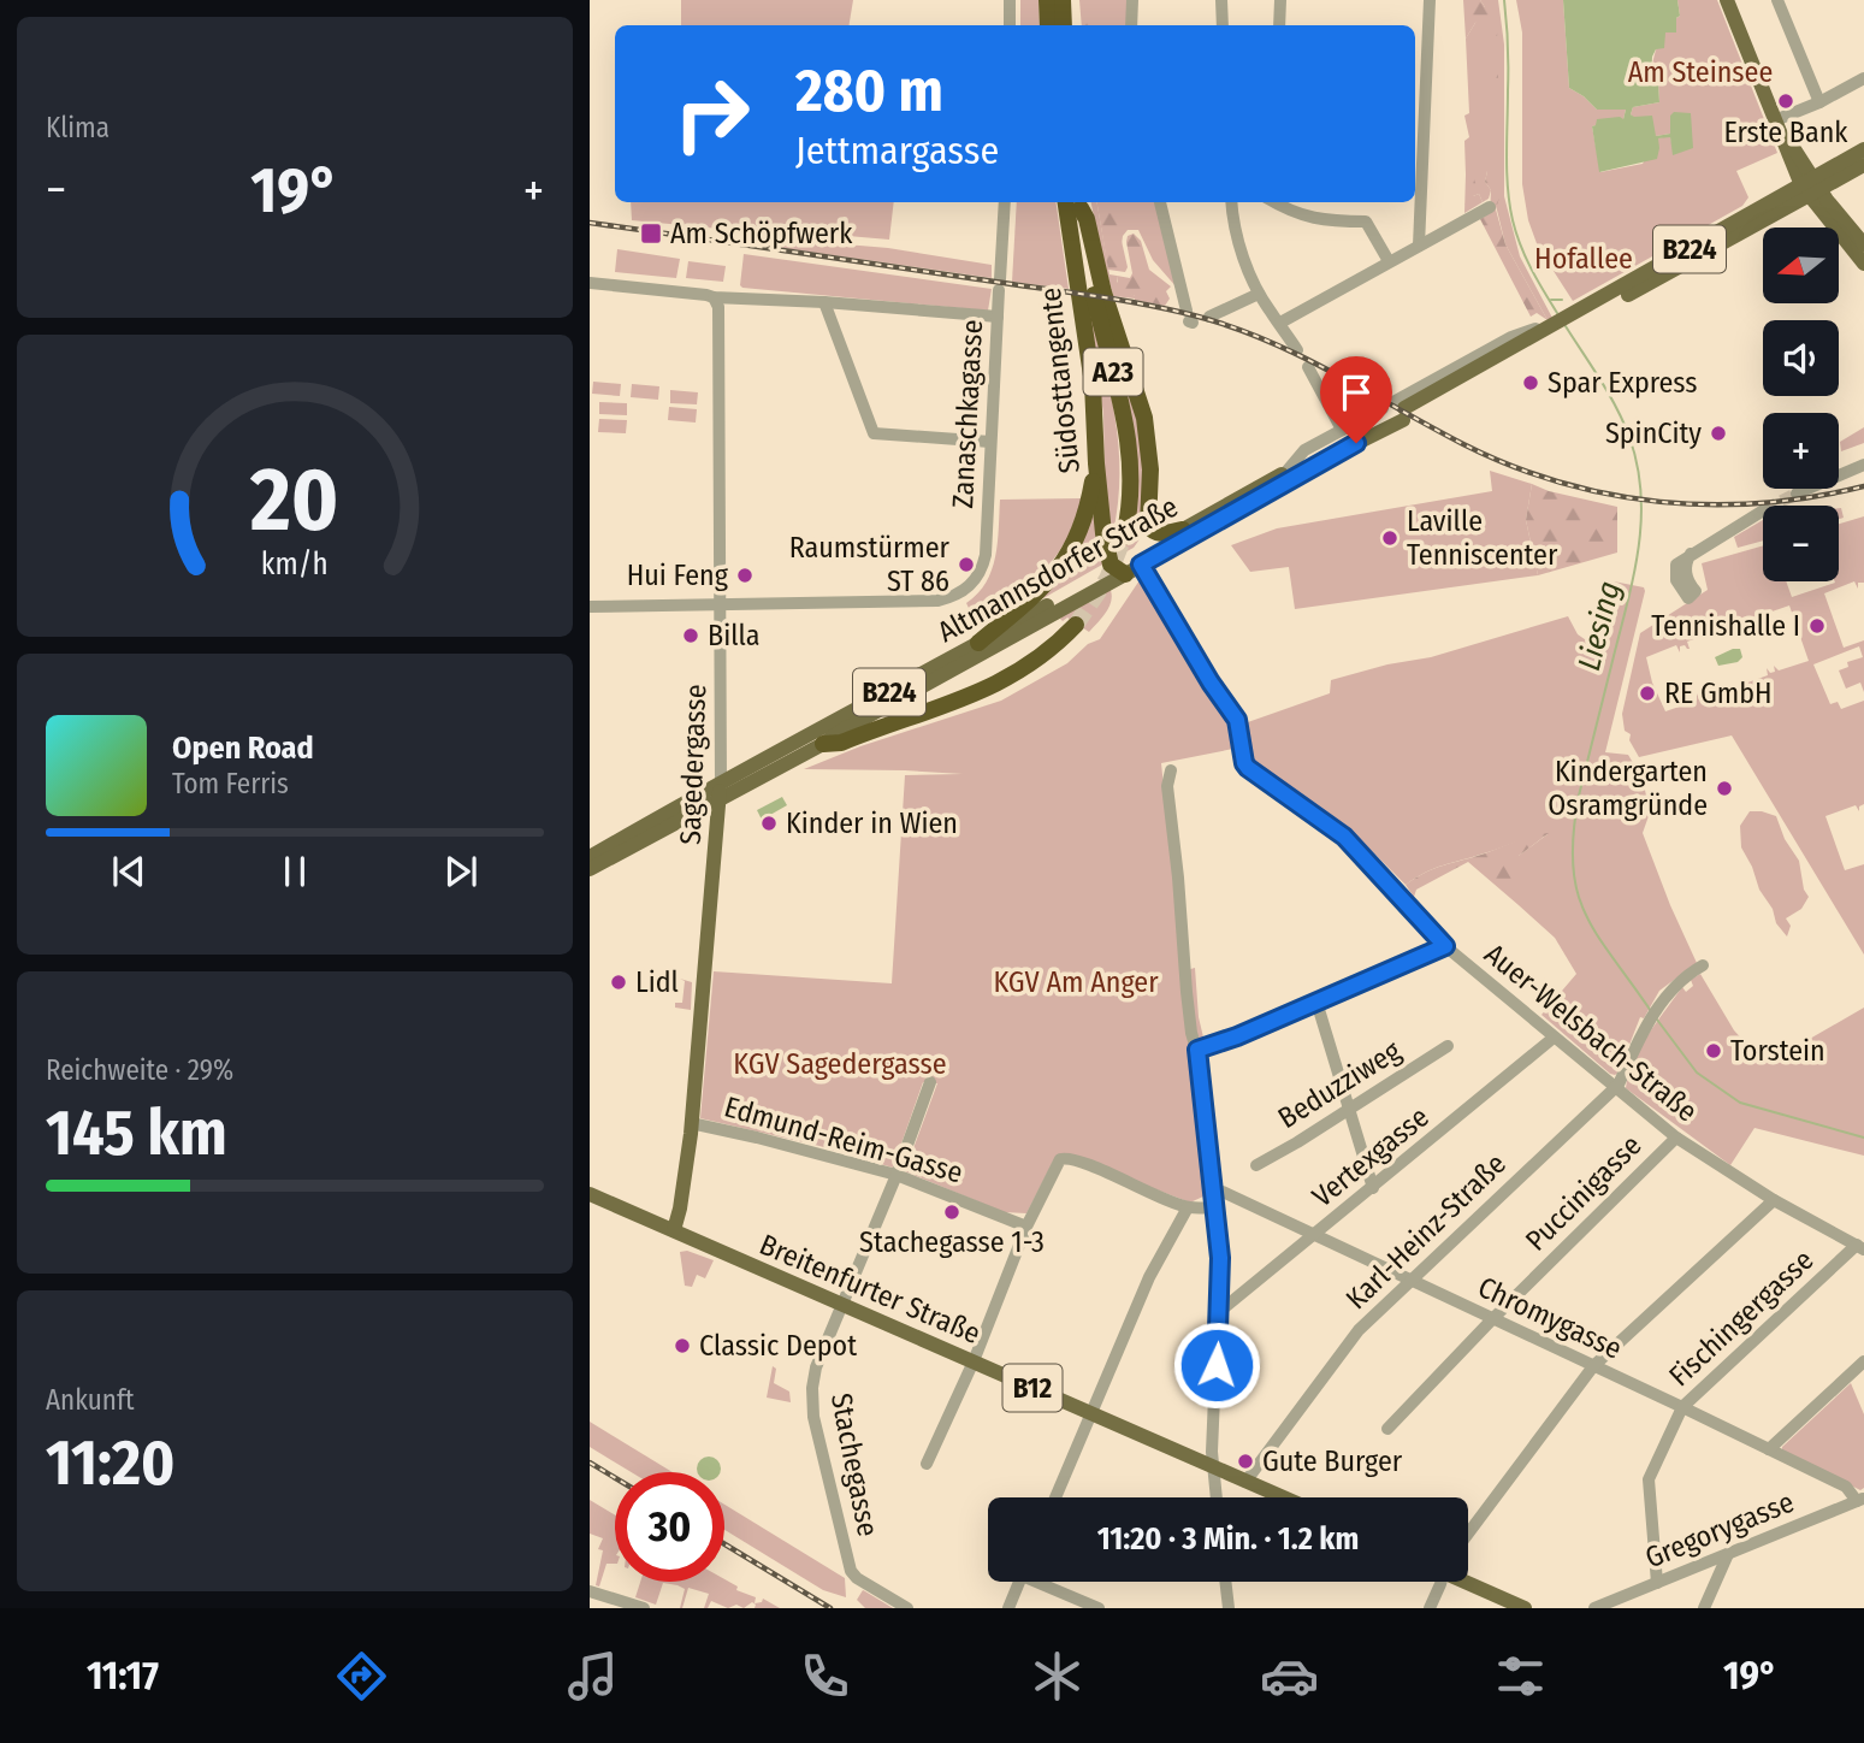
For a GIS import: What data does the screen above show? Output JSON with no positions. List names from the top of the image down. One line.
{"streets":{"highway":["A23","Südosttangente"],"main road":["B224","Altmannsdorfer Straße","Sagedergasse","Breitenfurter Straße","B12"],"street":["Zanaschkagasse","Auer-Welsbach-Straße","Beduzziweg","Edmund-Reim-Gasse","Vertexgasse","Puccinigasse","Karl-Heinz-Straße","Chromygasse","Fischingergasse","Stachegasse","Gregorygasse"]},"crossings":[["B224","Altmannsdorfer Straße"],["Südosttangente","Altmannsdorfer Straße"],["Zanaschkagasse","Sagedergasse"],["Altmannsdorfer Straße","Sagedergasse"],["Altmannsdorfer Straße","Auer-Welsbach-Straße"],["Sagedergasse","Edmund-Reim-Gasse"],["Sagedergasse","Breitenfurter Straße"],["Auer-Welsbach-Straße","Vertexgasse"],["Auer-Welsbach-Straße","Puccinigasse"],["Auer-Welsbach-Straße","Karl-Heinz-Straße"],["Auer-Welsbach-Straße","Fischingergasse"],["Edmund-Reim-Gasse","Stachegasse"],["Vertexgasse","Chromygasse"],["Puccinigasse","Chromygasse"],["Karl-Heinz-Straße","Breitenfurter Straße"],["Karl-Heinz-Straße","Chromygasse"],["Breitenfurter Straße","Stachegasse"],["Chromygasse","Fischingergasse"],["Chromygasse","Gregorygasse"],["Fischingergasse","Gregorygasse"]],"water":["Liesing"],"parks":["Am Steinsee","Hofallee","KGV Am Anger","KGV Sagedergasse"],"places":{"other":["Erste Bank","Spar Express","SpinCity","Laville Tenniscenter","Raumstürmer ST 86","Hui Feng","Tennishalle I","Billa","RE GmbH","Kindergarten Osramgründe","Kinder in Wien","Lidl","Torstein","Stachegasse 1-3","Classic Depot","Gute Burger"],"transit":["Am Schöpfwerk"]},"north":"left","page":{"tile":["Klima",["Reichweite · 29%","145 km"],["Ankunft","11:20"]],"turn":["280 m","Jettmargasse"],"heat":["−","19°","+"],"map_buttons":["+","−"],"song":["Open Road","Tom Ferris"],"limit":"30","trip":"11:20 · 3 Min. · 1.2 km","tabs":["11:17","19°"],"gauge":["20","km/h"]}}
